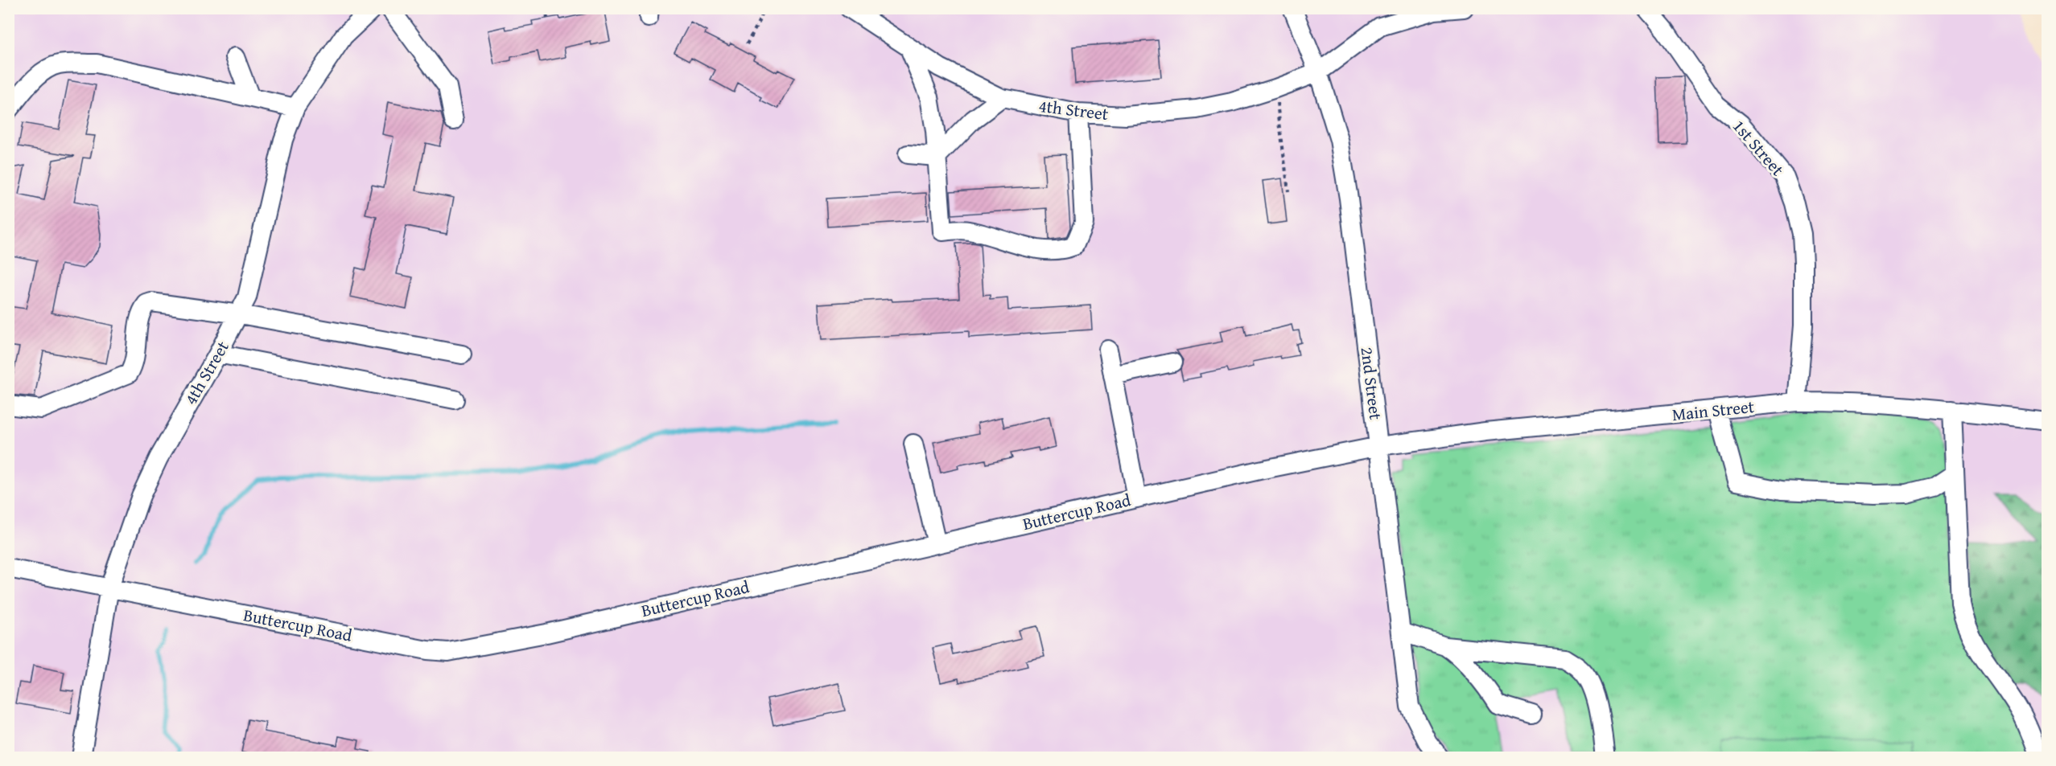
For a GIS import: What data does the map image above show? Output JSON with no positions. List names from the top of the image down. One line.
{"streets":{"street":["4th Street","1st Street","2nd Street","Main Street","Buttercup Road"]},"crossings":[["4th Street","2nd Street"],["4th Street","Buttercup Road"],["1st Street","Main Street"],["2nd Street","Main Street"],["2nd Street","Buttercup Road"],["Main Street","Buttercup Road"]]}
